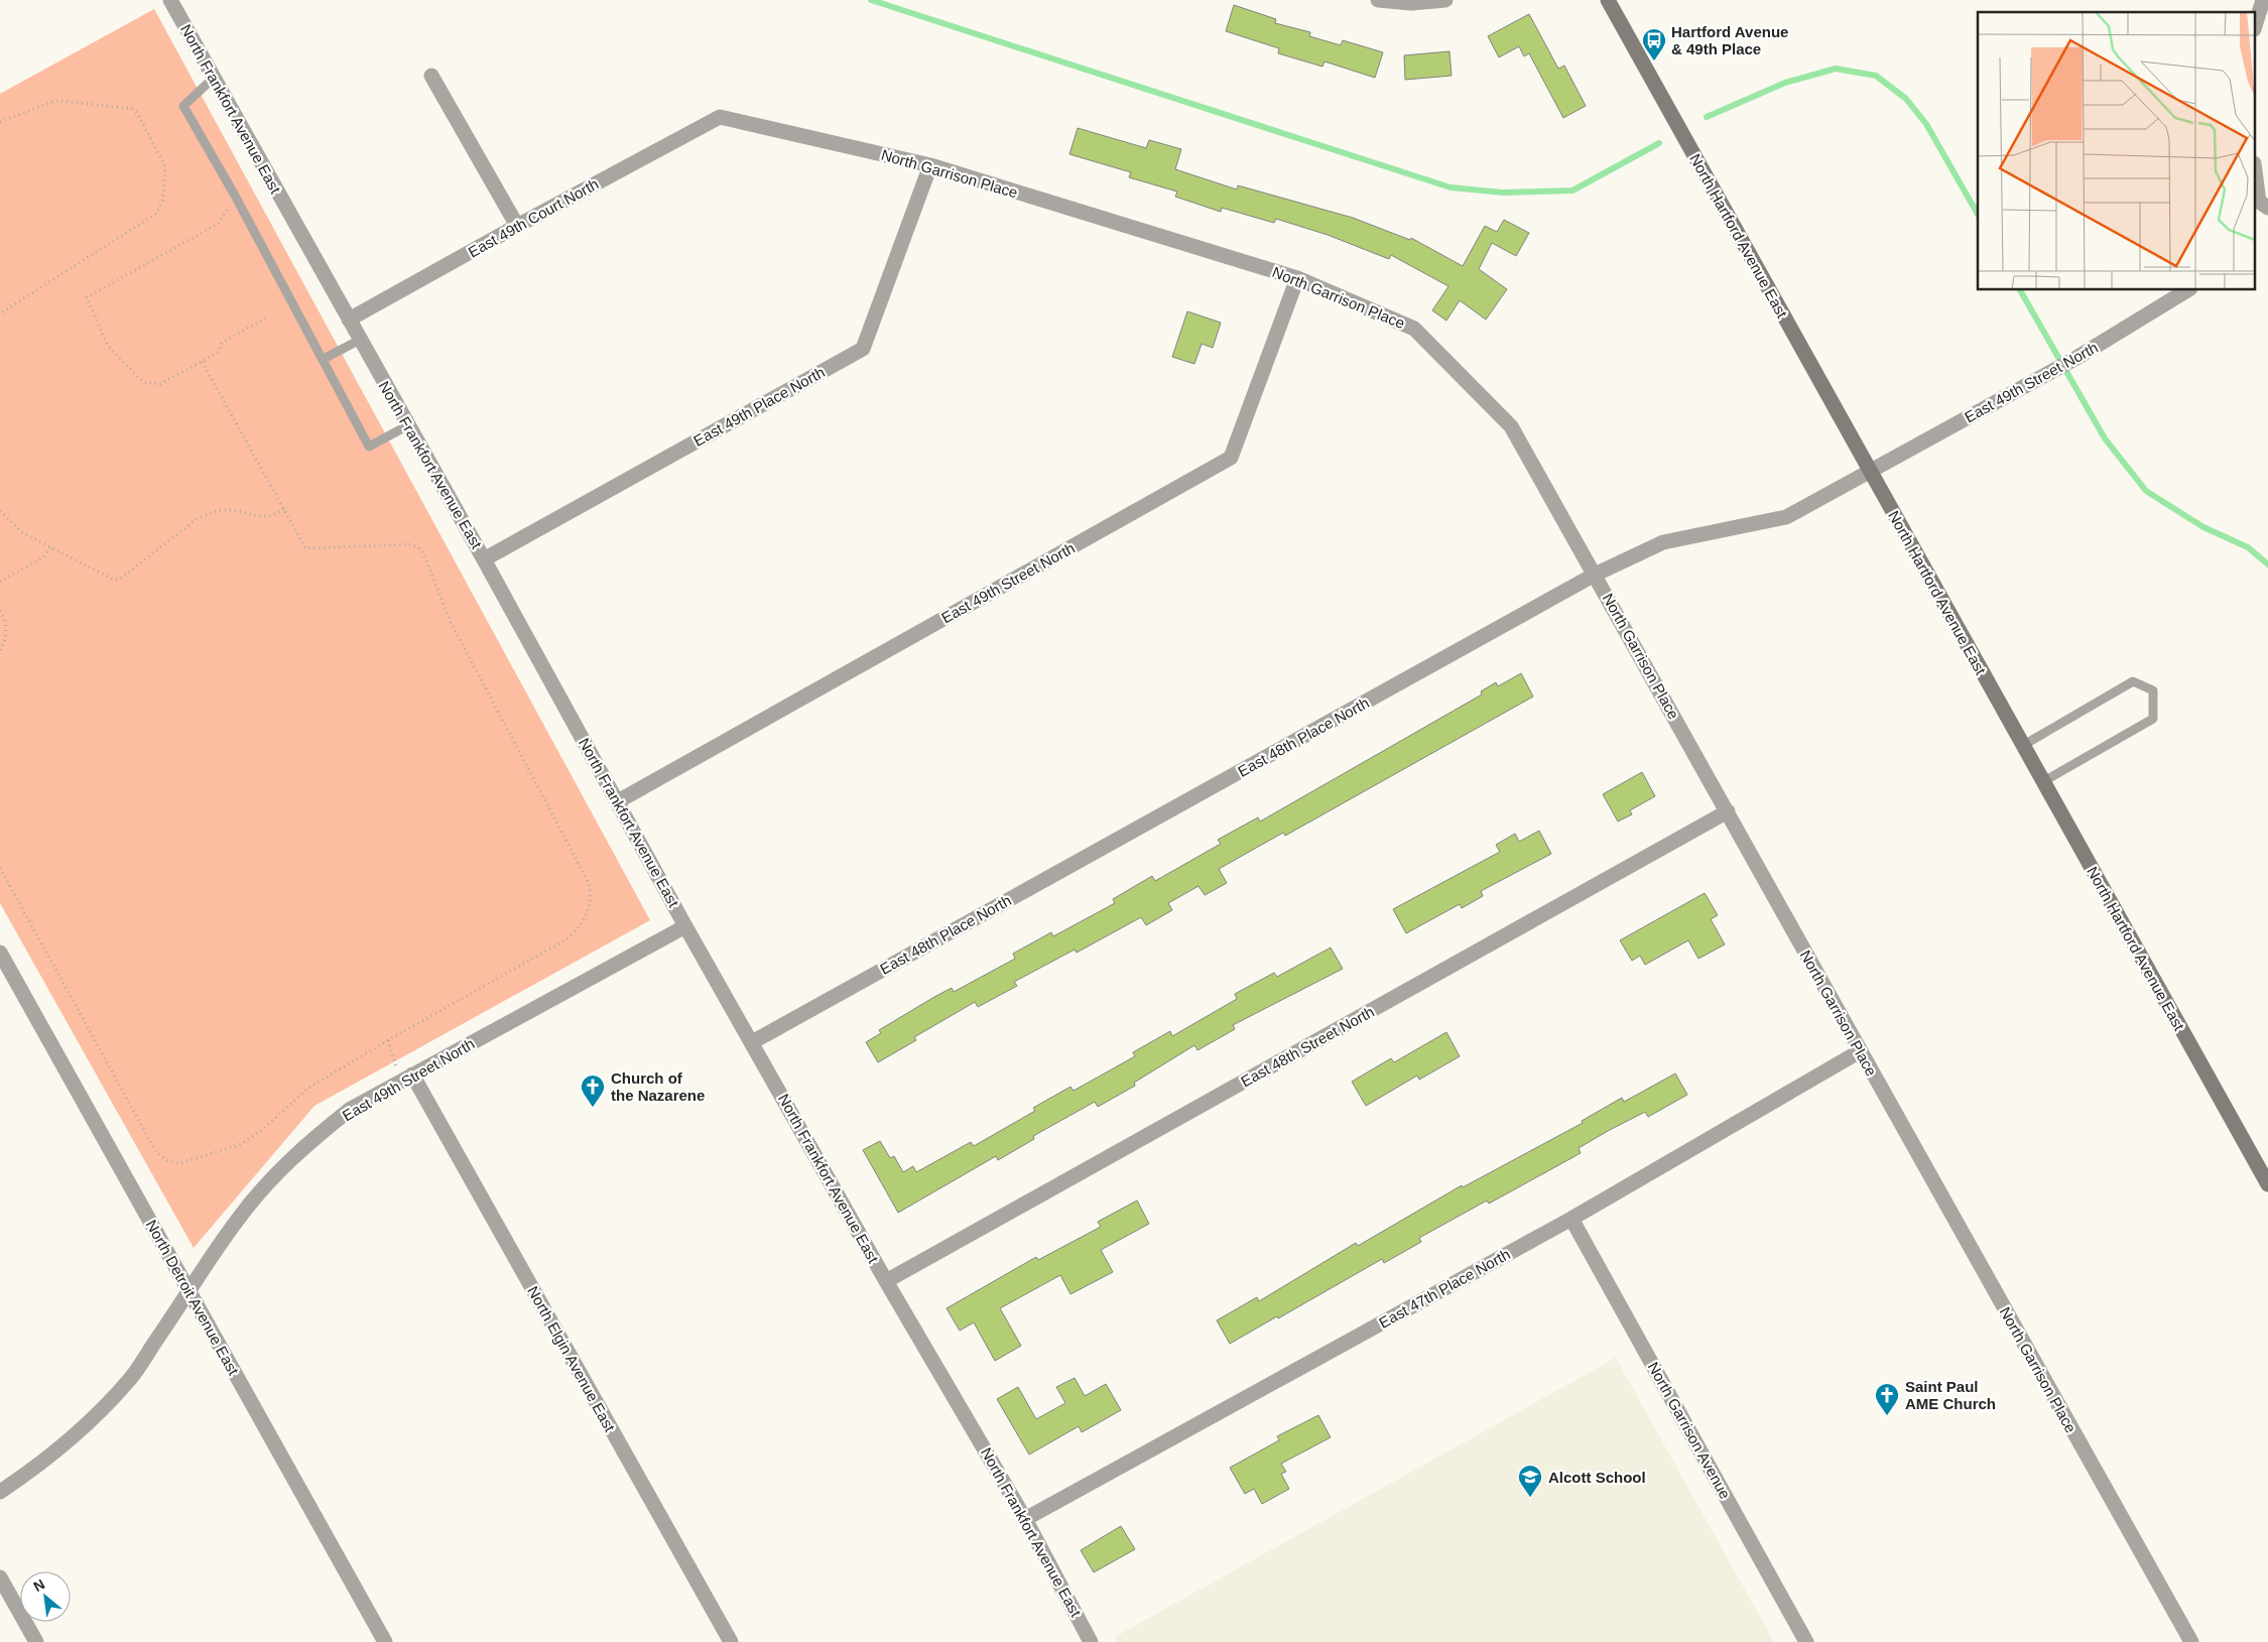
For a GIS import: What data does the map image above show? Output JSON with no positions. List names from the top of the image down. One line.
{"streets":{"street":["North Frankfort Avenue East","North Garrison Place","East 49th Court North","North Hartford Avenue East","East 49th Street North","East 49th Place North","East 48th Place North","East 48th Street North","East 47th Place North","North Detroit Avenue East","North Elgin Avenue East","North Garrison Avenue"]},"crossings":[["North Frankfort Avenue East","East 49th Court North"],["North Frankfort Avenue East","East 49th Street North"],["North Frankfort Avenue East","East 49th Place North"],["North Frankfort Avenue East","East 48th Place North"],["North Frankfort Avenue East","East 48th Street North"],["North Frankfort Avenue East","East 47th Place North"],["North Garrison Place","East 49th Court North"],["North Garrison Place","East 49th Street North"],["North Garrison Place","East 49th Place North"],["North Garrison Place","East 48th Place North"],["North Garrison Place","East 48th Street North"],["North Garrison Place","East 47th Place North"],["North Hartford Avenue East","East 49th Street North"],["North Hartford Avenue East","East 48th Place North"],["East 49th Street North","East 48th Place North"],["East 49th Street North","North Detroit Avenue East"],["East 49th Street North","North Elgin Avenue East"],["East 47th Place North","North Garrison Avenue"]],"places":{"bus stop":["Hartford Avenue & 49th Place"],"church":["Church of the Nazarene","Saint Paul AME Church"],"school or university":["Alcott School"]},"north":"top left"}
